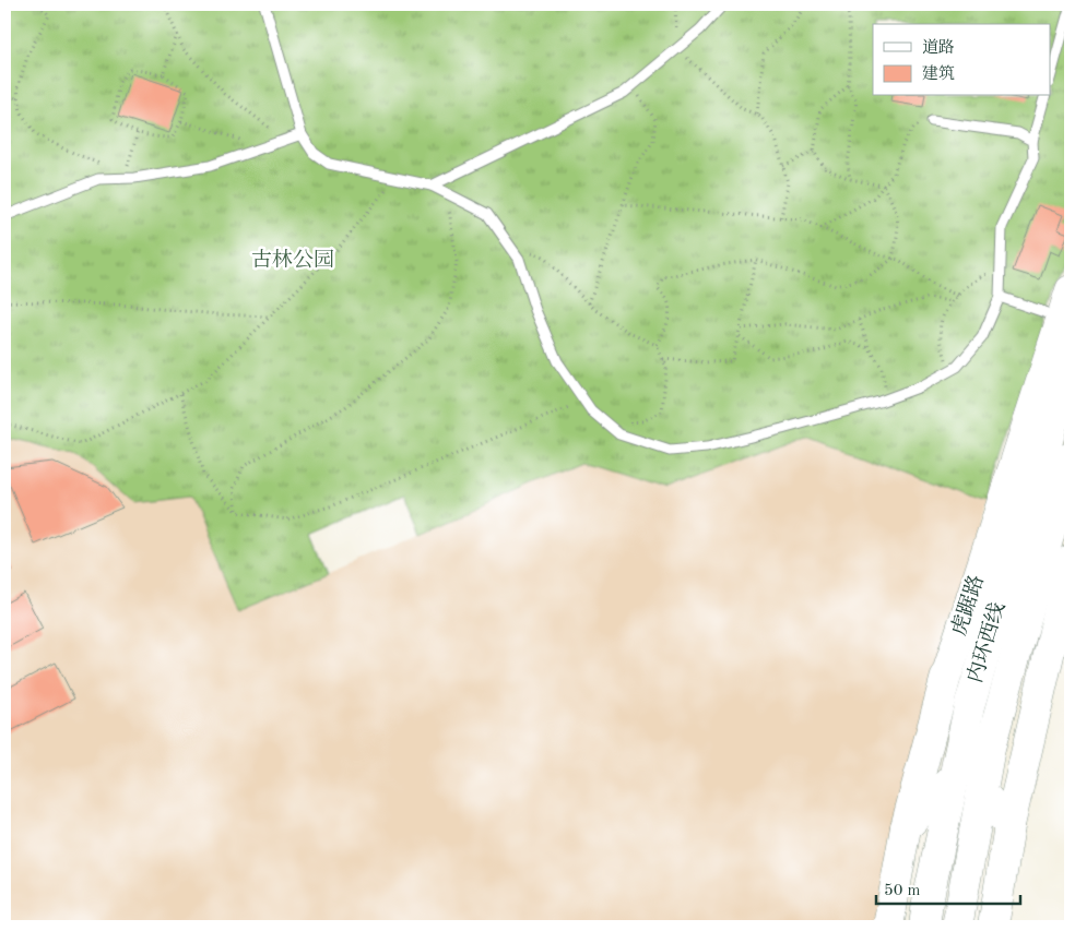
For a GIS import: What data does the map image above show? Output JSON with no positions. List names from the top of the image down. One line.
{"streets":{"main road":["虎踞路","内环西线"]},"parks":["古林公园"],"legend":["道路","建筑"],"scale_bar":"50 m"}
